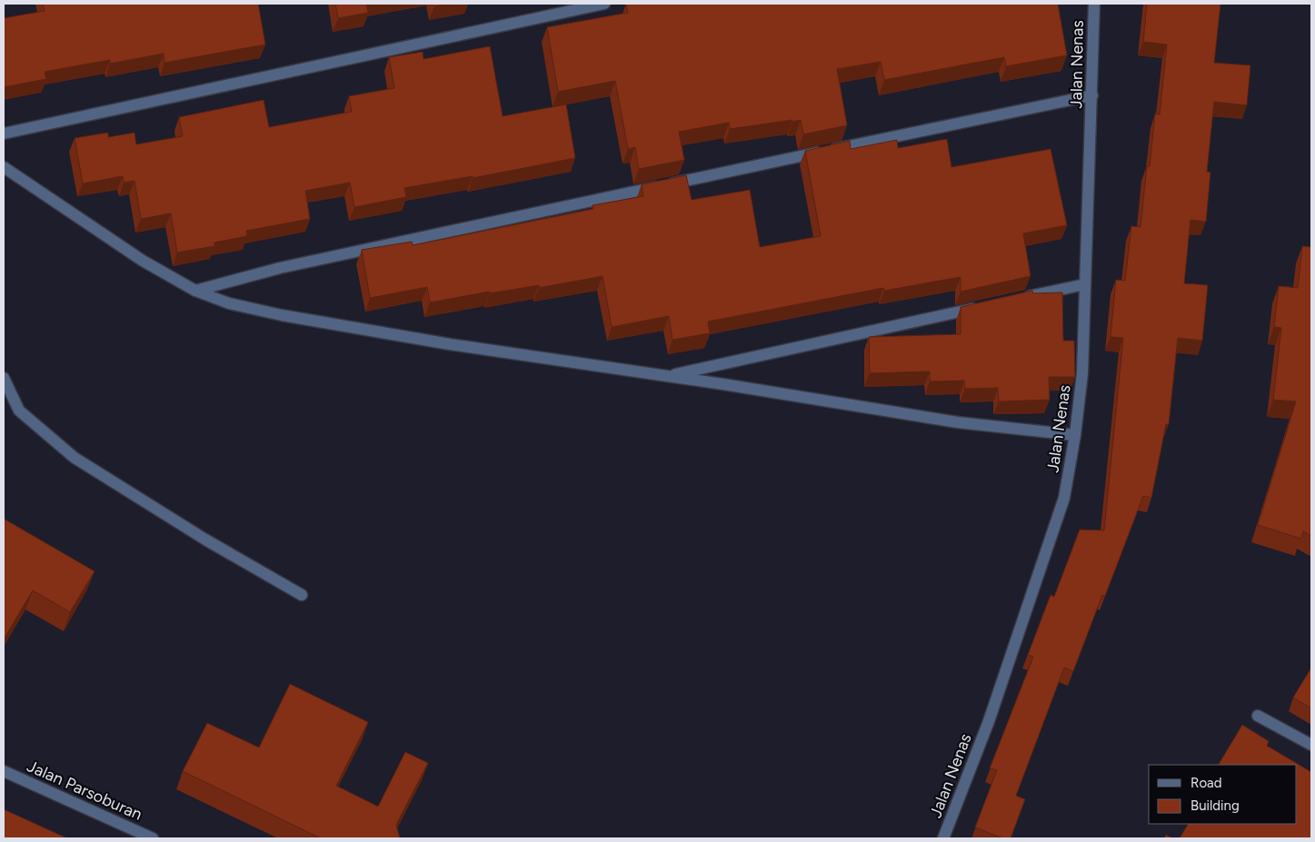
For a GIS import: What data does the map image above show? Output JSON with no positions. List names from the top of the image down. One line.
{"streets":{"street":["Jalan Nenas","Jalan Parsoburan"]},"legend":["Road","Building"]}
